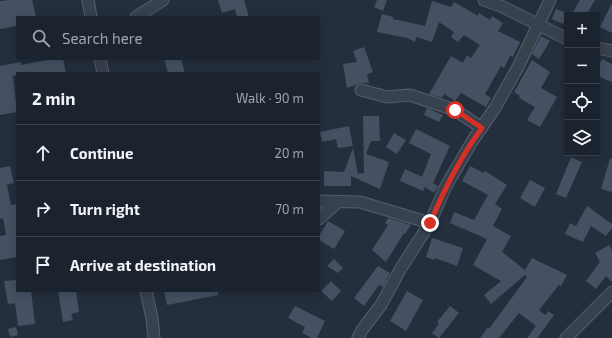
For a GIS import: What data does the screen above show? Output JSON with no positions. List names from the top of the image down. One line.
{"page":{"map_buttons":["+","−"],"search":"Search here","heading":["2 min","Walk · 90 m"],"list":[["Continue","20 m"],["Turn right","70 m"],"Arrive at destination"]}}
